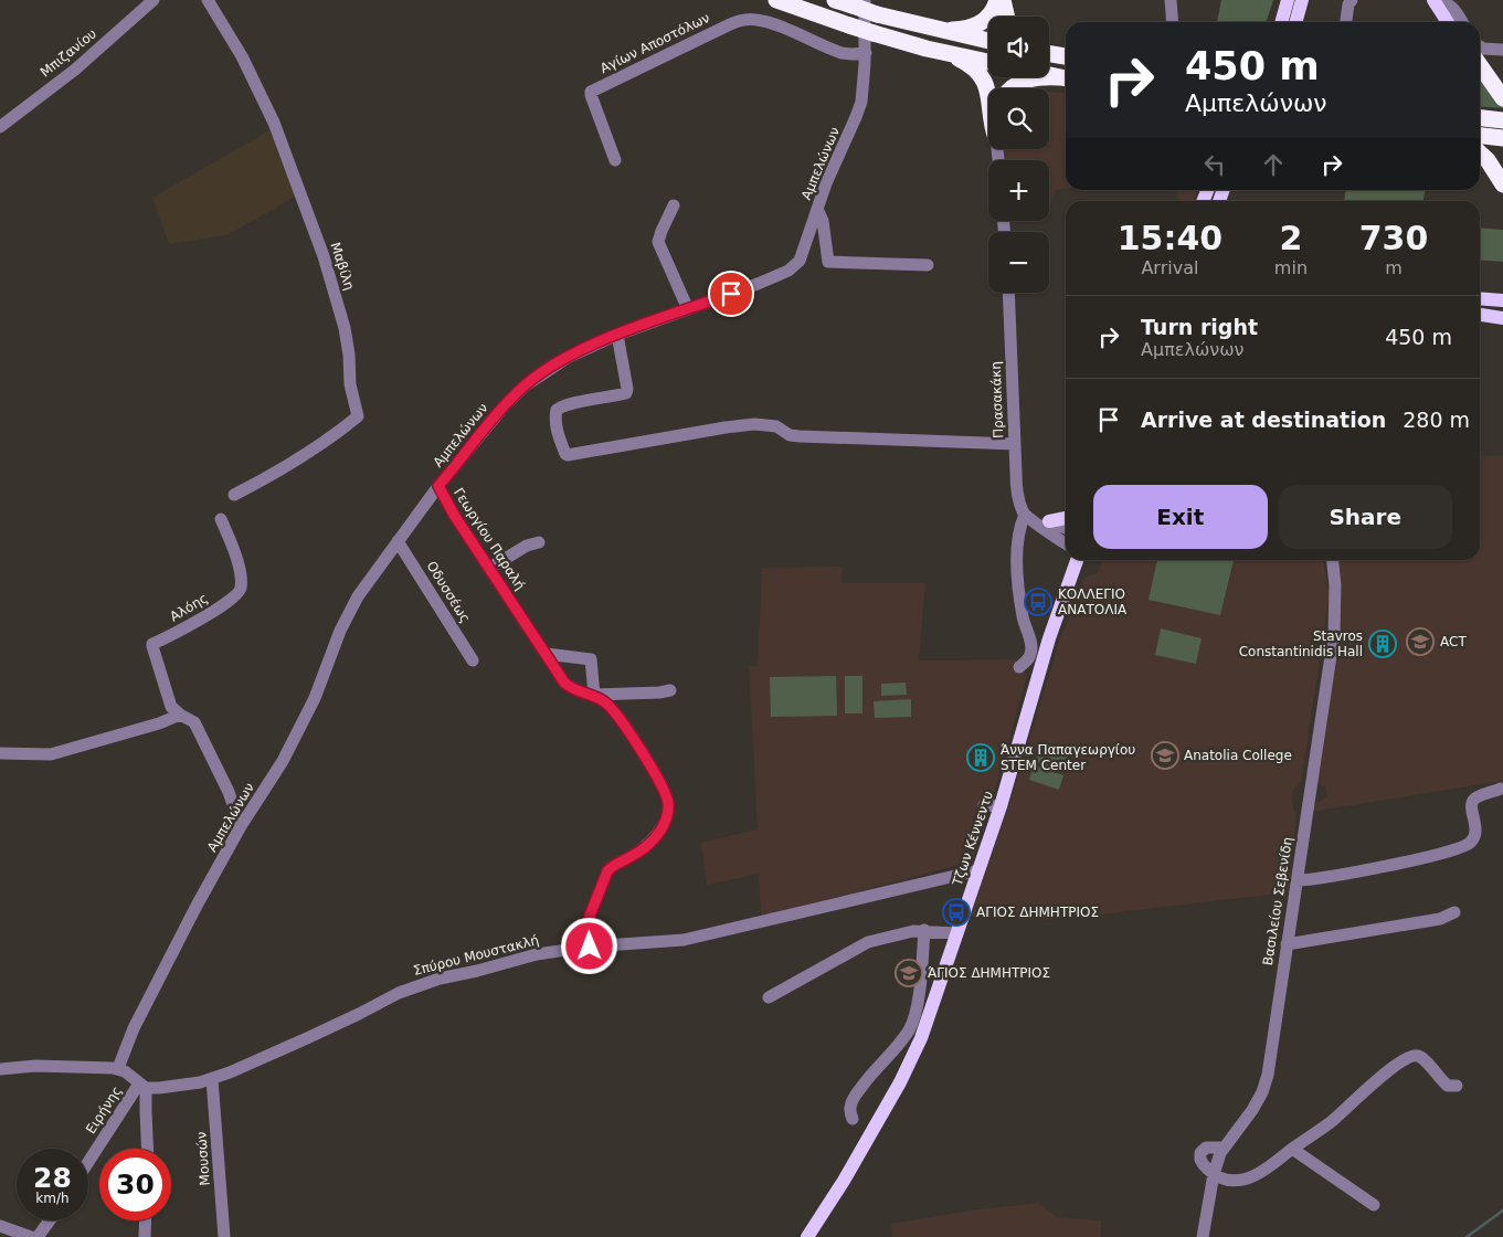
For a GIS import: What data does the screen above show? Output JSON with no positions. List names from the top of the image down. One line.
{"streets":{"main road":["Τζων Κέννεντυ"],"street":["Αγίων Αποστόλων","Μπιζανίου","Αμπελώνων","Μαβίλη","Πρασακάκη","Γεωργίου Παραλή","Οδυσσέως","Αλόης","Βασιλείου Σεβενίδη","Σπύρου Μουστακλή","Ειρήνης","Μουσών"]},"crossings":[["Αγίων Αποστόλων","Αμπελώνων"],["Αμπελώνων","Γεωργίου Παραλή"],["Αμπελώνων","Οδυσσέως"],["Αμπελώνων","Αλόης"],["Γεωργίου Παραλή","Σπύρου Μουστακλή"],["Τζων Κέννεντυ","Σπύρου Μουστακλή"],["Σπύρου Μουστακλή","Ειρήνης"],["Σπύρου Μουστακλή","Μουσών"]],"places":{"bus stop":["ΚΟΛΛΕΓΙΟ ΑΝΑΤΟΛΙΑ","ΑΓΙΟΣ ΔΗΜΗΤΡΙΟΣ"],"school or university":["ACT","Anatolia College","ΆΓΙΟΣ ΔΗΜΗΤΡΙΟΣ"],"building":["Stavros Constantinidis Hall","Άννα Παπαγεωργίου STEM Center"]},"page":{"map_buttons":["+","−"],"turn":["450 m","Αμπελώνων"],"eta":["15:40","Arrival","2","min","730","m"],"list":[{"name":"Turn right","note":"Αμπελώνων","value":"450 m"},{"name":"Arrive at destination","value":"280 m"}],"buttons":["Exit","Share"],"speed":"28 km/h","limit":"30"}}
